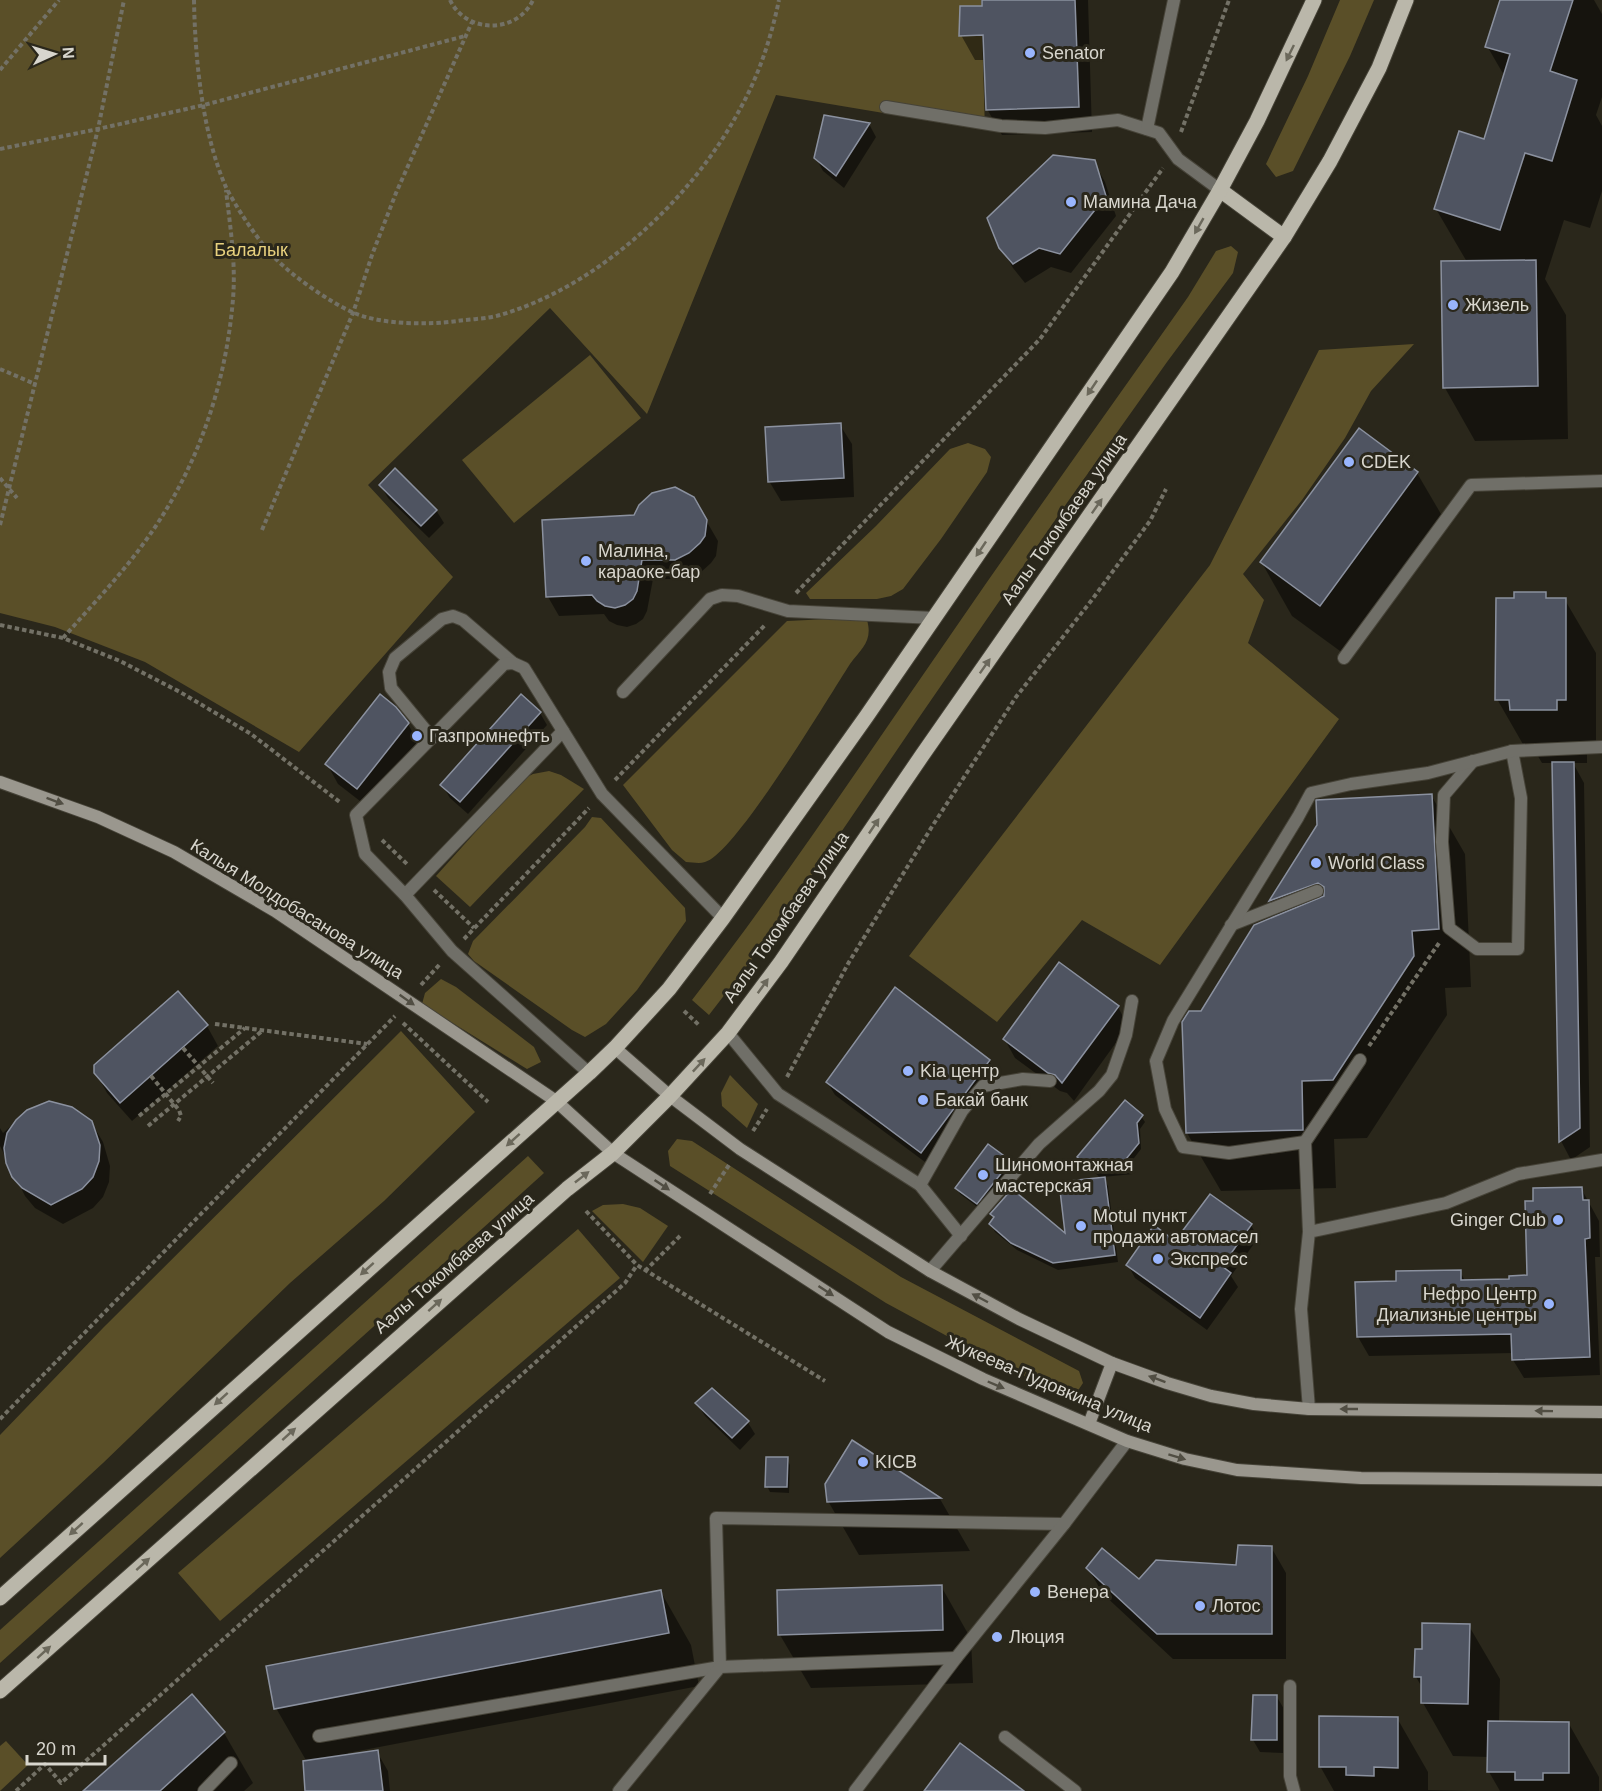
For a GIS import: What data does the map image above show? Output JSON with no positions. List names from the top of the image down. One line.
{"streets":{"main road":["Аалы Токомбаева улица","Калыя Молдобасанова улица","Жукеева-Пудовкина улица"]},"crossings":[["Аалы Токомбаева улица","Жукеева-Пудовкина улица"],["Калыя Молдобасанова улица","Жукеева-Пудовкина улица"]],"one_way":["Калыя Молдобасанова улица"],"parks":["Балалык"],"places":["Senator","Мамина Дача","Жизель","CDEK","Малина, караоке-бар","Газпромнефть","World Class","Kia центр","Бакай банк","Шиномонтажная мастерская","Ginger Club","Motul пункт продажи автомасел","Экспресс","Нефро Центр Диализные центры","KICB","Венера","Лотос","Люция"],"scale_bar":"20 m","north":"right"}
